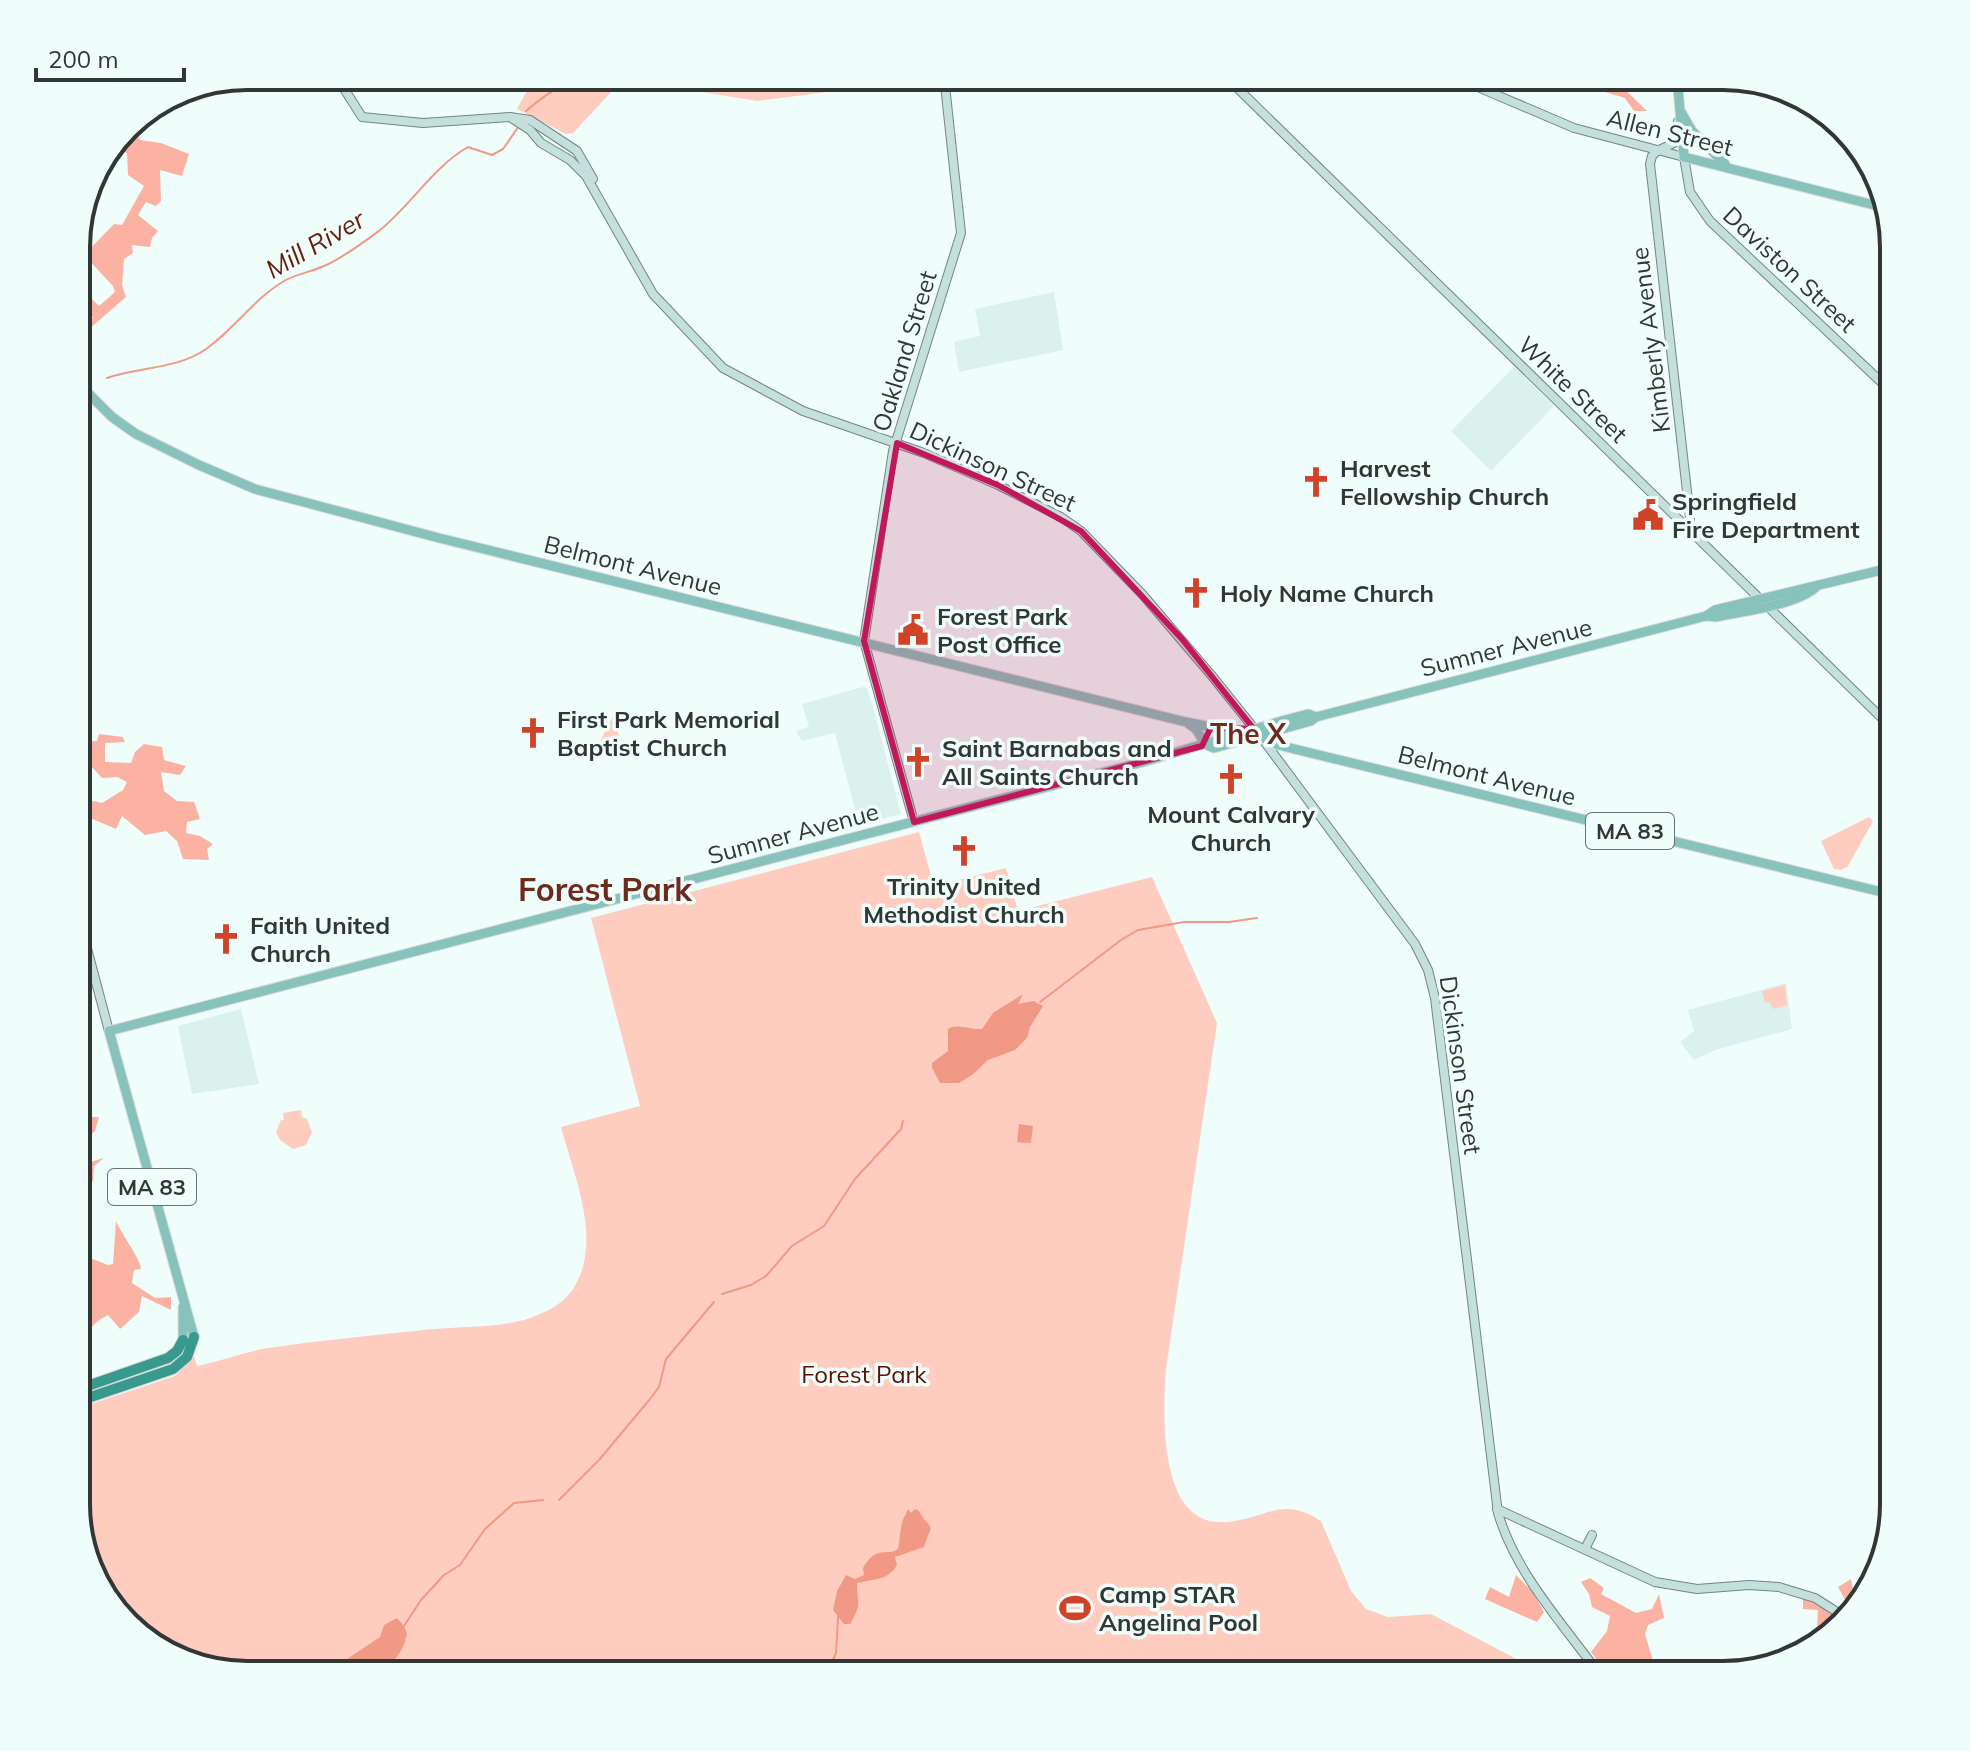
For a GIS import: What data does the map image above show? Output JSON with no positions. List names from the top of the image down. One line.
{"streets":{"main road":["Allen Street","Daviston Street","Kimberly Avenue","Oakland Street","White Street","Dickinson Street","Belmont Avenue","Sumner Avenue","MA 83"]},"crossings":[["Allen Street","Daviston Street"],["Allen Street","Kimberly Avenue"],["Kimberly Avenue","White Street"],["Oakland Street","Dickinson Street"],["Oakland Street","Belmont Avenue"],["Oakland Street","Sumner Avenue"],["White Street","Sumner Avenue"],["Dickinson Street","Belmont Avenue"],["Dickinson Street","Sumner Avenue"],["Belmont Avenue","Sumner Avenue"],["Sumner Avenue","MA 83"]],"districts":["The X","Forest Park"],"water":["Mill River"],"parks":["Forest Park"],"places":{"church":["Harvest Fellowship Church","Holy Name Church","First Park Memorial Baptist Church","Saint Barnabas and All Saints Church","Mount Calvary Church","Trinity United Methodist Church","Faith United Church"],"public building":["Springfield Fire Department","Forest Park Post Office"],"sports":["Camp STAR Angelina Pool"]},"scale_bar":"200 m"}
